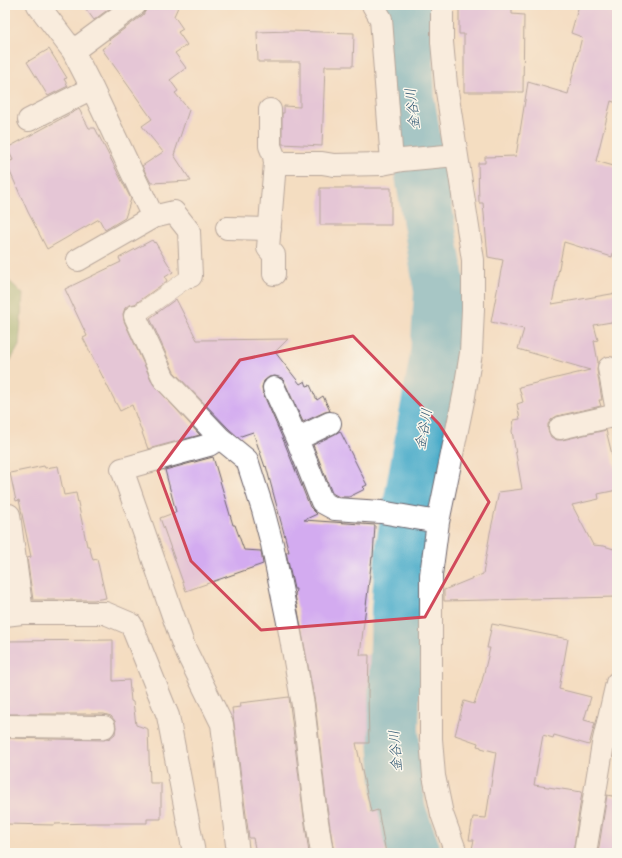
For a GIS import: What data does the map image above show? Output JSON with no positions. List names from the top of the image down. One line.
{"water":["金谷川"]}
